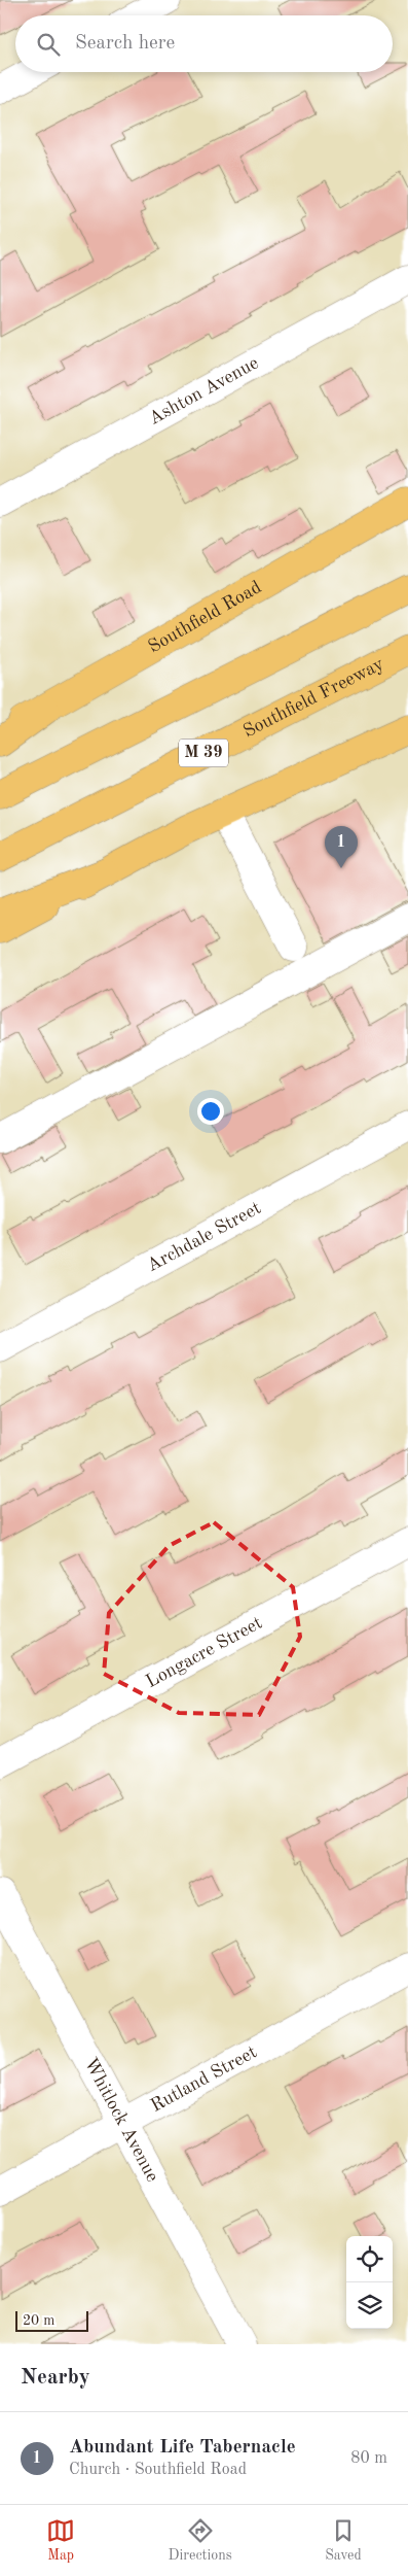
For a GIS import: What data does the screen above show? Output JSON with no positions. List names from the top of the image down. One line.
{"streets":{"main road":["Southfield Road","Southfield Freeway","M 39"],"street":["Ashton Avenue","Archdale Street","Longacre Street","Rutland Street","Whitlock Avenue"]},"crossings":[["Rutland Street","Whitlock Avenue"]],"scale_bar":"20 m","page":{"search":"Search here","pins":"1","scale":"20 m","heading":"Nearby","list":[{"mark":"1","name":"Abundant Life Tabernacle","note":"Church · Southfield Road","value":"80 m"}],"nav":["Map","Directions","Saved"]}}
